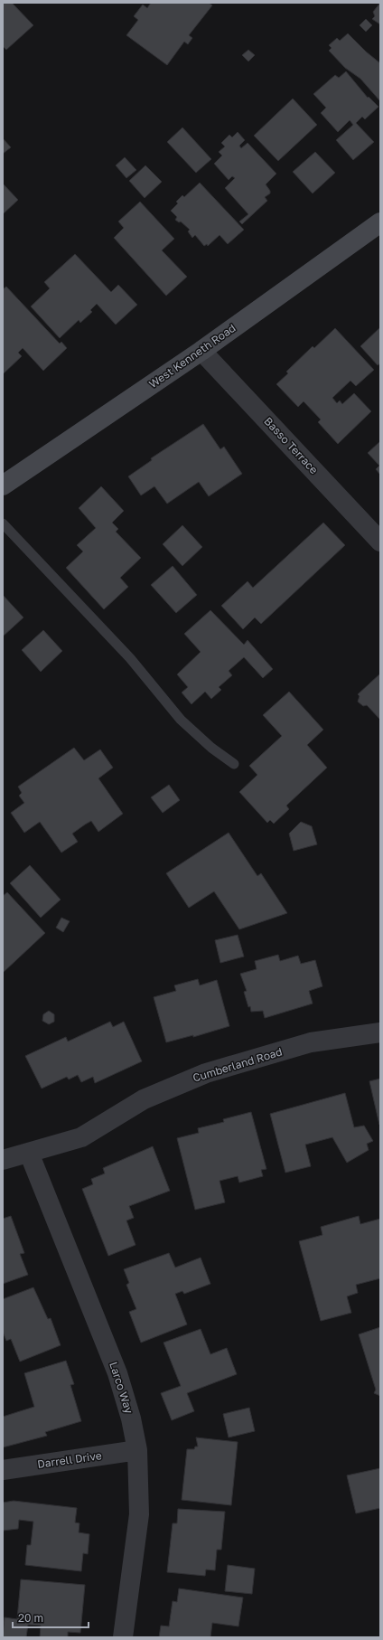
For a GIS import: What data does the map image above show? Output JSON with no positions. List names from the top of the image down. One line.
{"streets":{"street":["West Kenneth Road","Basso Terrace","Cumberland Road","Larco Way","Darrell Drive"]},"crossings":[["West Kenneth Road","Basso Terrace"],["Cumberland Road","Larco Way"],["Larco Way","Darrell Drive"]],"scale_bar":"20 m"}
